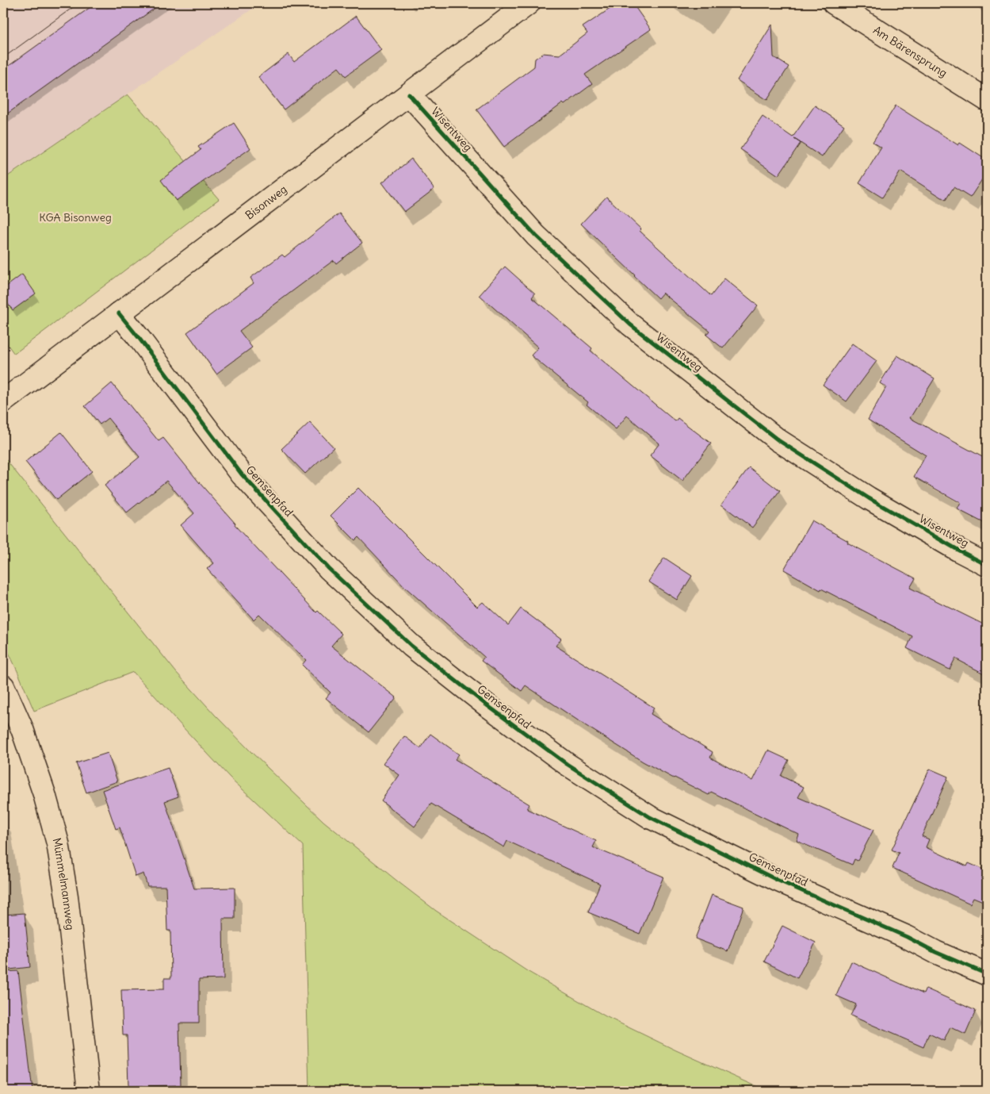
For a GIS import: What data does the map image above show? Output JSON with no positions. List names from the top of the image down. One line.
{"streets":{"street":["Am Bärensprung","Wisentweg","Bisonweg","Gemsenpfad","Mümmelmannweg"]},"crossings":[["Wisentweg","Bisonweg"],["Bisonweg","Gemsenpfad"]],"parks":["KGA Bisonweg"]}
